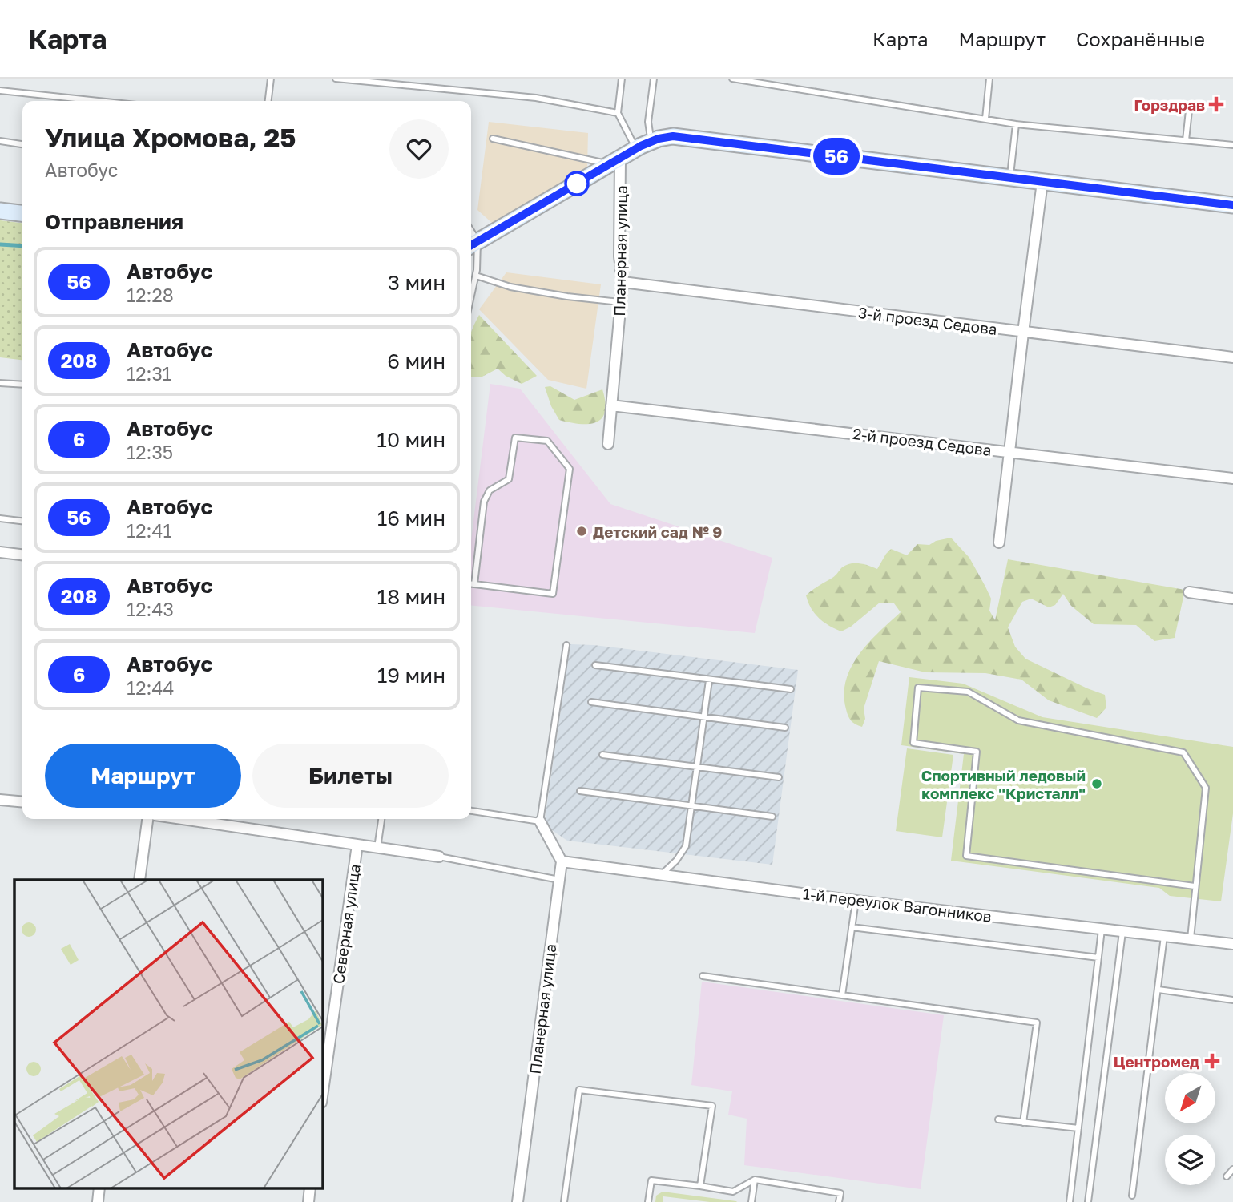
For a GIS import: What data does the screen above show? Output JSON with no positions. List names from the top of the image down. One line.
{"streets":{"street":["Планерная улица","3-й проезд Седова","2-й проезд Седова","1-й переулок Вагонников","Северная улица"]},"crossings":[["Планерная улица","3-й проезд Седова"],["Планерная улица","2-й проезд Седова"],["Планерная улица","1-й переулок Вагонников"]],"places":{"health":["Горздрав","Центромед"],"other":["Детский сад № 9","Спортивный ледовый комплекс \"Кристалл\""]},"lines":["bus line 56"],"north":"bottom left","page":{"header":"Карта","nav":["Карта","Маршрут","Сохранённые"],"on_map":"56","heading":[["Улица Хромова, 25","Автобус"],"Отправления"],"list":[{"mark":"56","name":"Автобус","note":"12:28","value":"3 мин"},{"mark":"208","name":"Автобус","note":"12:31","value":"6 мин"},{"mark":"6","name":"Автобус","note":"12:35","value":"10 мин"},{"mark":"56","name":"Автобус","note":"12:41","value":"16 мин"},{"mark":"208","name":"Автобус","note":"12:43","value":"18 мин"},{"mark":"6","name":"Автобус","note":"12:44","value":"19 мин"}],"buttons":["Маршрут","Билеты"]}}
